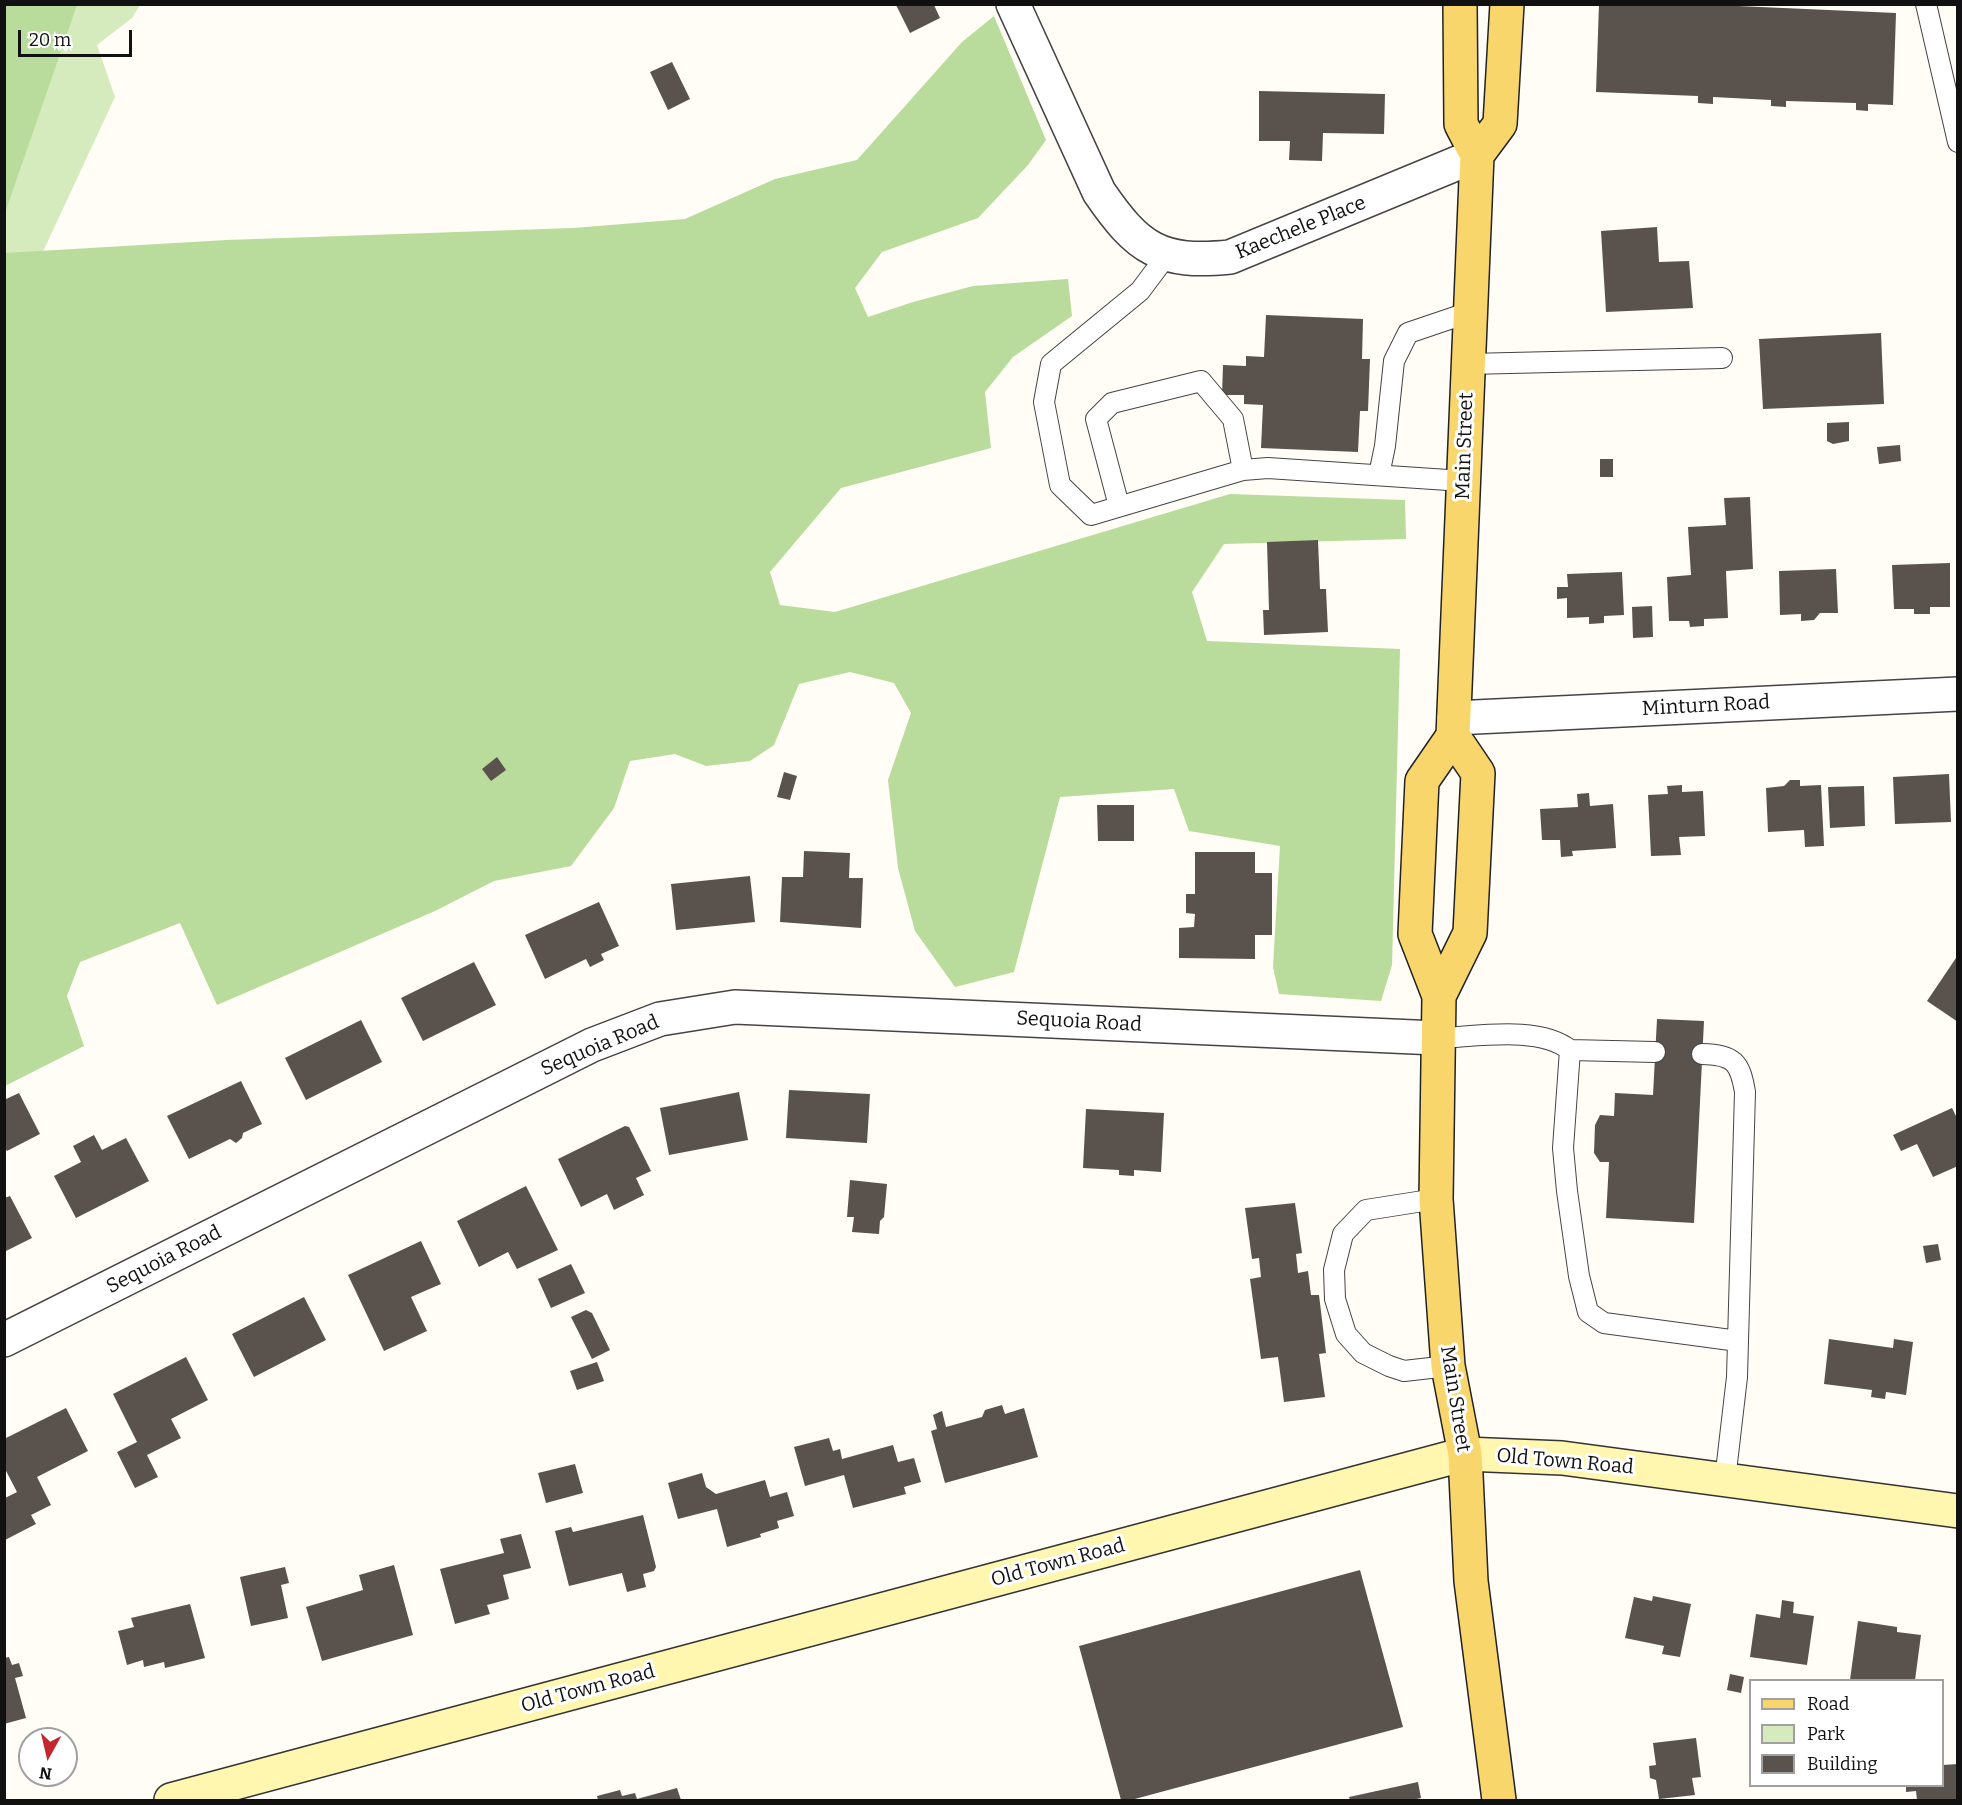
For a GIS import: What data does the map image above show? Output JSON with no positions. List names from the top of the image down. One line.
{"streets":{"main road":["Main Street","Old Town Road"],"street":["Kaechele Place","Minturn Road","Sequoia Road"]},"crossings":[["Kaechele Place","Main Street"],["Main Street","Minturn Road"],["Main Street","Sequoia Road"],["Main Street","Old Town Road"]],"legend":["Road","Park","Building"],"scale_bar":"20 m","north":"bottom"}
